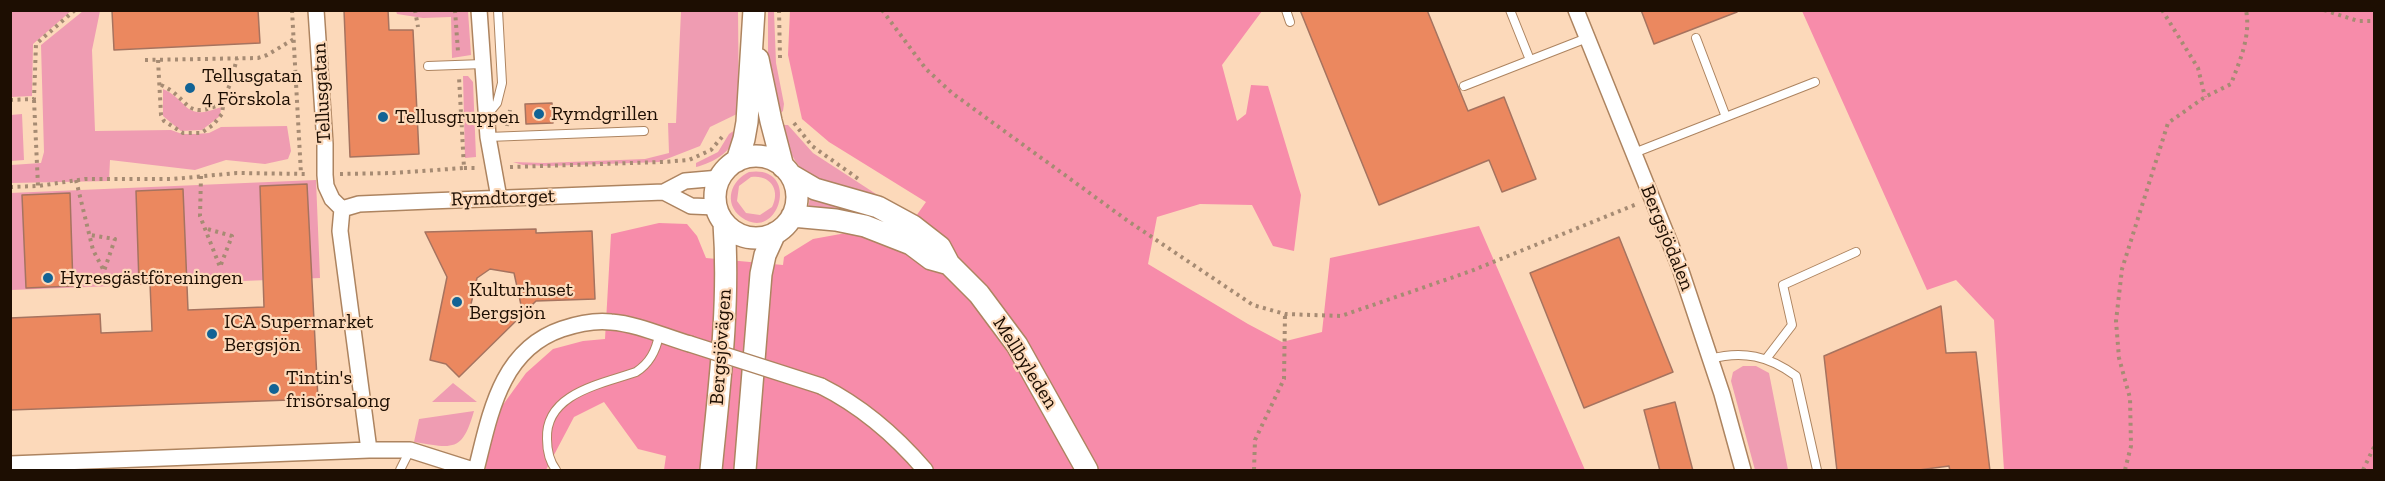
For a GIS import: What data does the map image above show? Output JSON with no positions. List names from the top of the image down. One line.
{"streets":{"main road":["Bergsjövägen","Mellbyleden"],"street":["Tellusgatan","Rymdtorget","Bergsjödalen"]},"crossings":[["Rymdtorget","Bergsjövägen"],["Rymdtorget","Mellbyleden"],["Bergsjövägen","Mellbyleden"]],"places":["Tellusgatan 4 Förskola","Rymdgrillen","Tellusgruppen","Hyresgästföreningen","Kulturhuset Bergsjön","ICA Supermarket Bergsjön","Tintin's frisörsalong"]}
